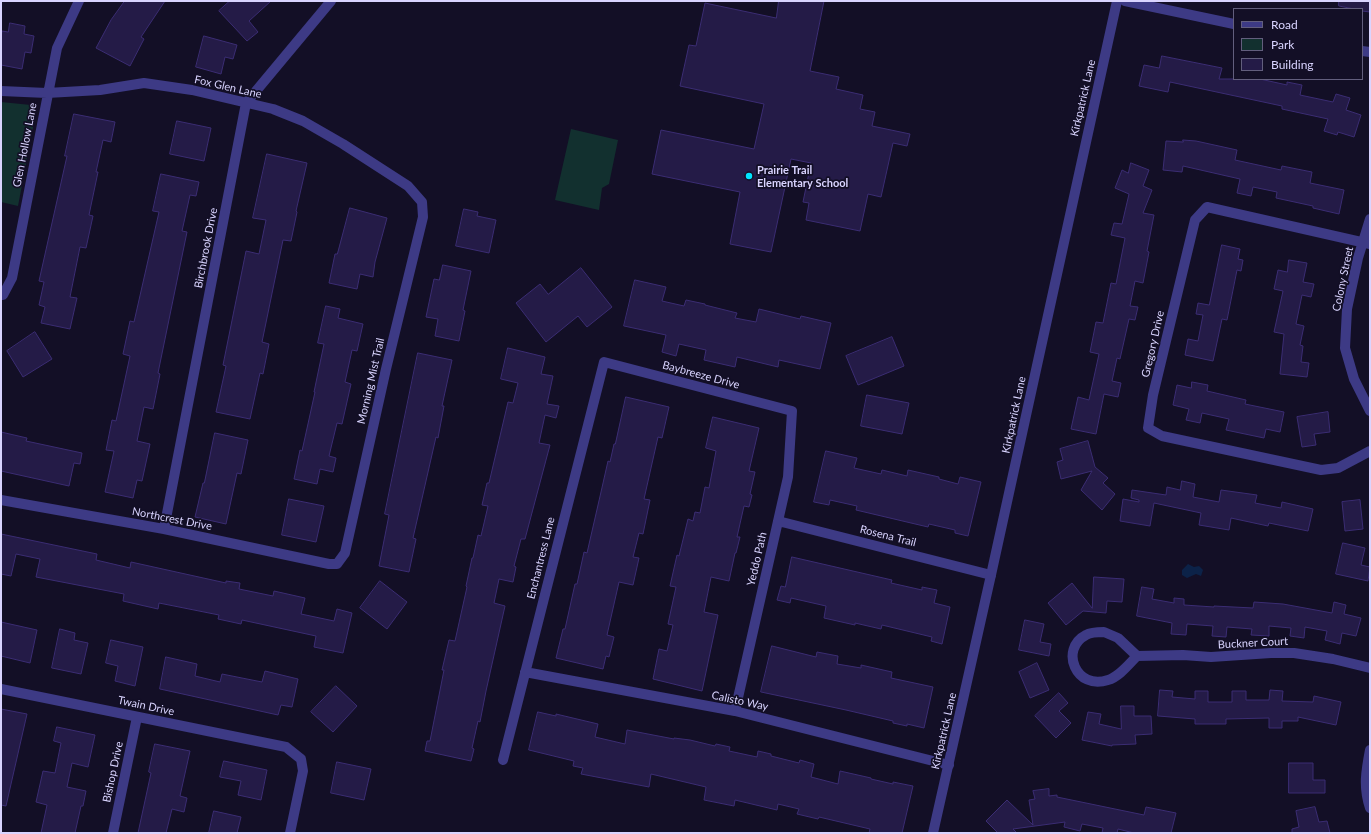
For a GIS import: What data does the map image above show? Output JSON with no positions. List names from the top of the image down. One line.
{"streets":{"street":["Fox Glen Lane","Kirkpatrick Lane","Glen Hollow Lane","Birchbrook Drive","Colony Street","Gregory Drive","Baybreeze Drive","Morning Mist Trail","Northcrest Drive","Rosena Trail","Enchantress Lane","Yeddo Path","Buckner Court","Calisto Way","Twain Drive","Bishop Drive"]},"crossings":[["Fox Glen Lane","Glen Hollow Lane"],["Fox Glen Lane","Birchbrook Drive"],["Fox Glen Lane","Morning Mist Trail"],["Kirkpatrick Lane","Rosena Trail"],["Kirkpatrick Lane","Calisto Way"],["Birchbrook Drive","Northcrest Drive"],["Colony Street","Gregory Drive"],["Baybreeze Drive","Enchantress Lane"],["Baybreeze Drive","Yeddo Path"],["Morning Mist Trail","Northcrest Drive"],["Rosena Trail","Yeddo Path"],["Enchantress Lane","Calisto Way"],["Yeddo Path","Calisto Way"],["Twain Drive","Bishop Drive"]],"places":["Prairie Trail Elementary School"],"legend":["Road","Park","Building"]}
